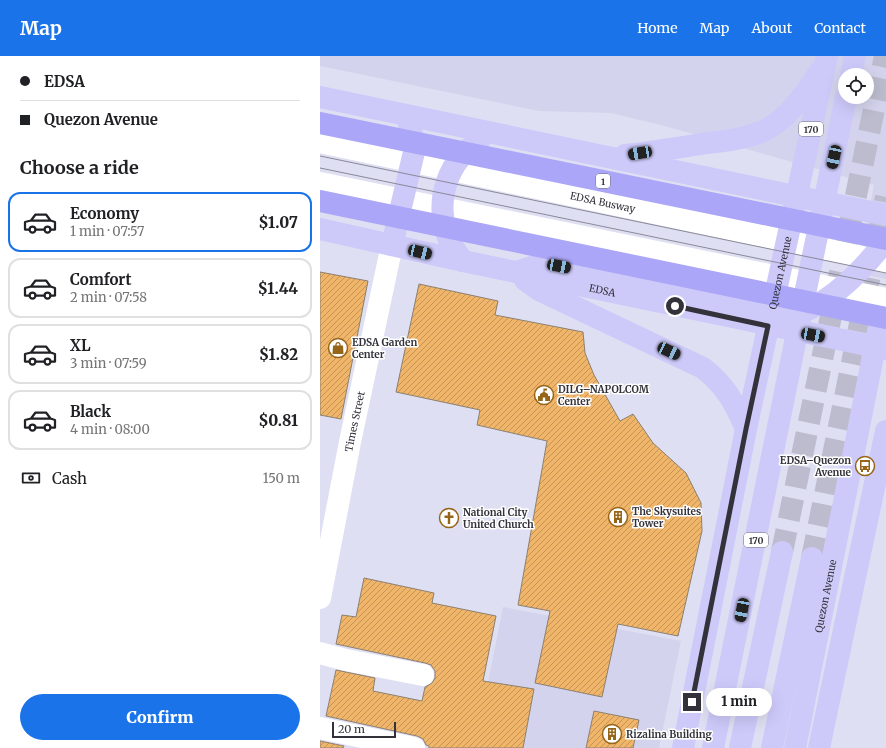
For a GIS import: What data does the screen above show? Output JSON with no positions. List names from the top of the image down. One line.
{"streets":{"highway":["1"],"main road":["170","Quezon Avenue","EDSA"],"street":["EDSA Busway","Times Street"]},"crossings":[["170","EDSA"],["Quezon Avenue","EDSA"],["EDSA","Times Street"]],"places":{"shop":["EDSA Garden Center"],"public building":["DILG–NAPOLCOM Center"],"bus stop":["EDSA–Quezon Avenue"],"building":["The Skysuites Tower","Rizalina Building"],"church":["National City United Church"]},"scale_bar":"20 m","page":{"header":"Map","nav":["Home","Map","About","Contact"],"banner":["EDSA","Quezon Avenue"],"heading":"Choose a ride","list":[{"name":"Economy","note":"1 min · 07:57","value":"$1.07"},{"name":"Comfort","note":"2 min · 07:58","value":"$1.44"},{"name":"XL","note":"3 min · 07:59","value":"$1.82"},{"name":"Black","note":"4 min · 08:00","value":"$0.81"}],"pay":["Cash","150 m"],"buttons":"Confirm","bubble":"1 min","scale":"20 m"}}
